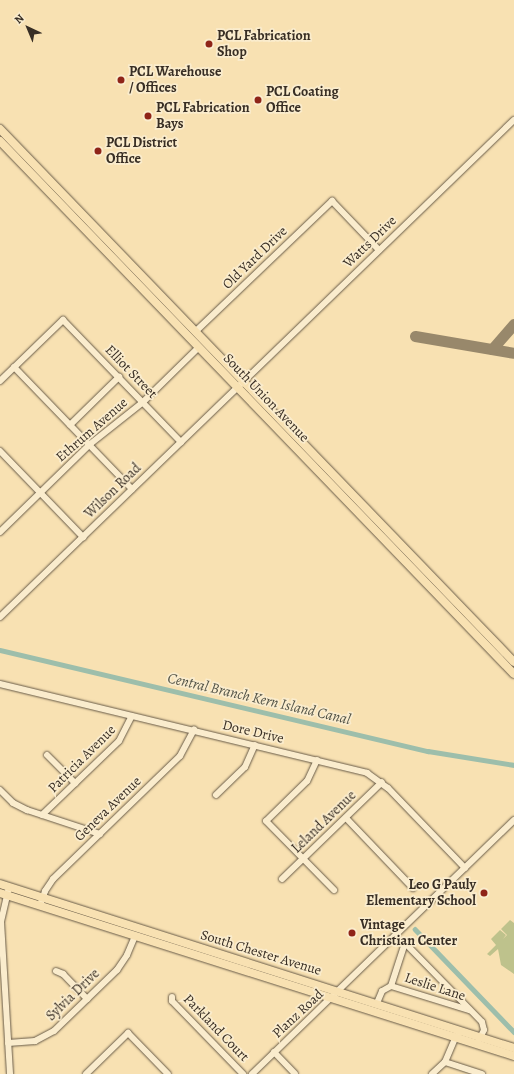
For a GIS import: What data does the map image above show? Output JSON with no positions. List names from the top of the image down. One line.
{"streets":{"main road":["South Union Avenue","South Chester Avenue"],"street":["Watts Drive","Old Yard Drive","Elliot Street","Ethrum Avenue","Wilson Road","Dore Drive","Patricia Avenue","Geneva Avenue","Leland Avenue","Leslie Lane","Sylvia Drive","Planz Road","Parkland Court"]},"crossings":[["Watts Drive","Old Yard Drive"],["Watts Drive","South Union Avenue"],["Watts Drive","Wilson Road"],["Old Yard Drive","South Union Avenue"],["Elliot Street","Ethrum Avenue"],["Elliot Street","Wilson Road"],["South Union Avenue","Ethrum Avenue"],["South Union Avenue","Wilson Road"],["Dore Drive","Patricia Avenue"],["Dore Drive","Geneva Avenue"],["Dore Drive","Leland Avenue"],["Dore Drive","Planz Road"],["Geneva Avenue","South Chester Avenue"],["South Chester Avenue","Sylvia Drive"],["South Chester Avenue","Planz Road"]],"water":["Central Branch Kern Island Canal"],"places":["PCL Fabrication Shop","PCL Warehouse / Offices","PCL Coating Office","PCL Fabrication Bays","PCL District Office","Leo G Pauly Elementary School","Vintage Christian Center"],"north":"top left"}
